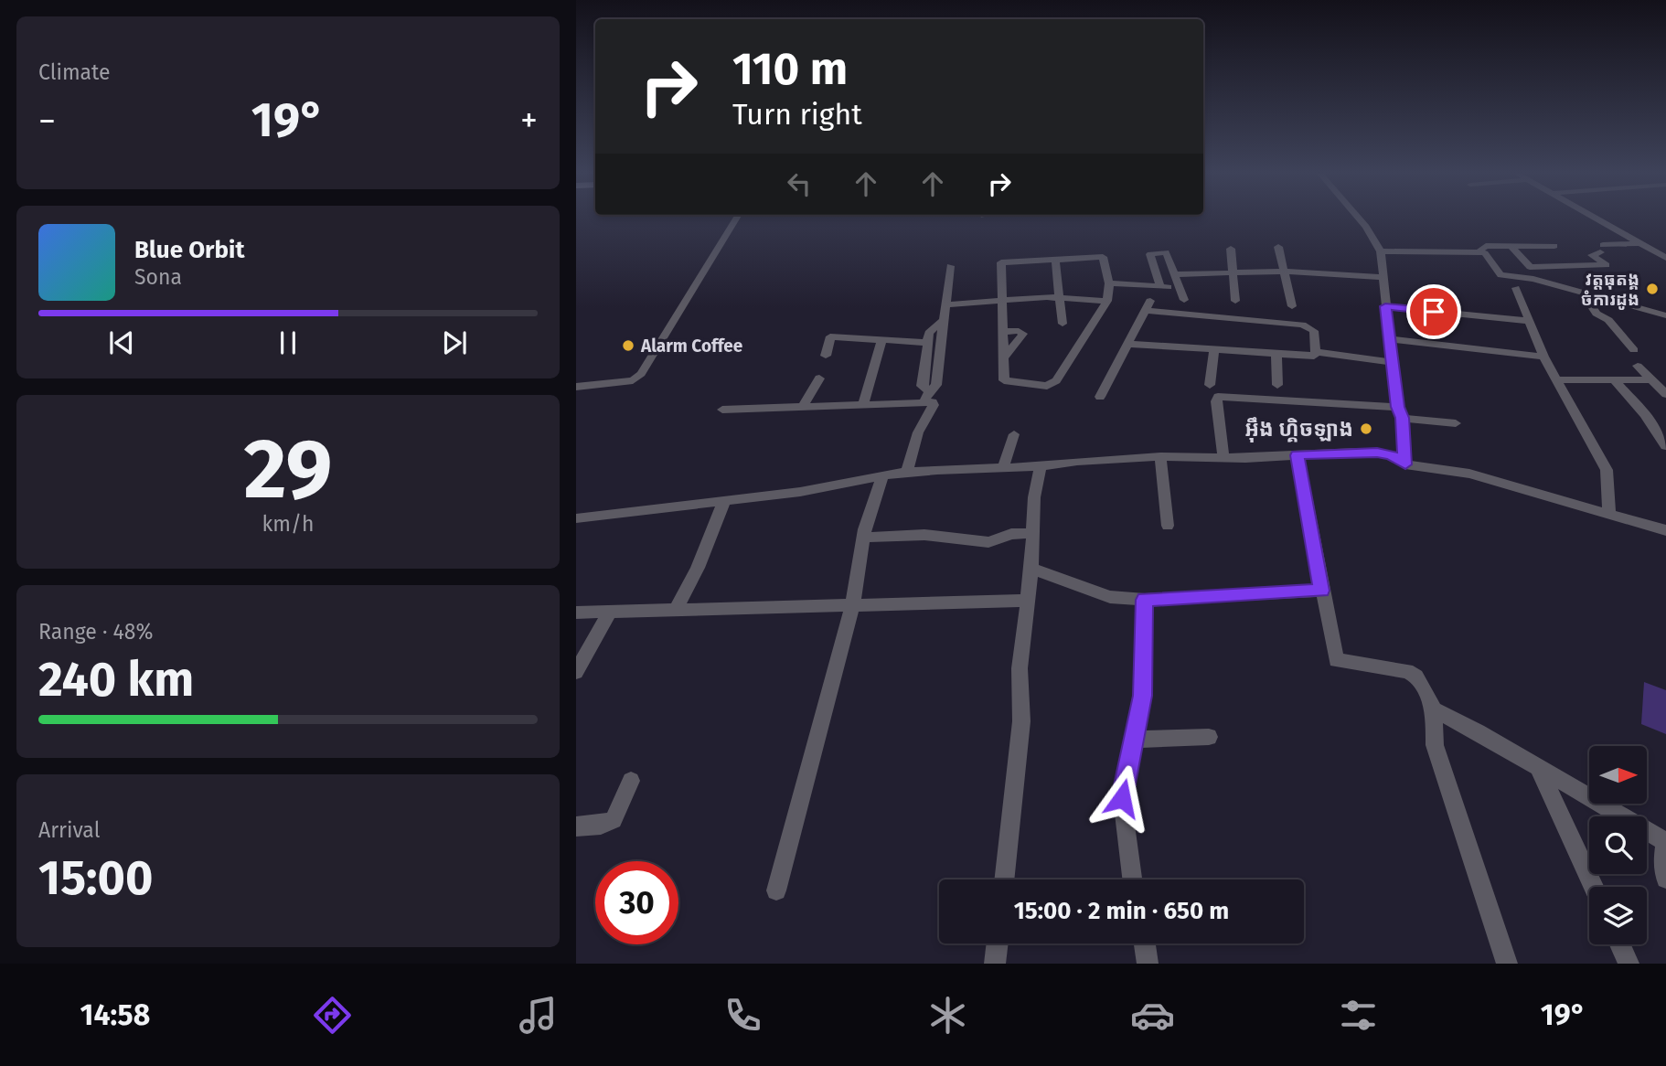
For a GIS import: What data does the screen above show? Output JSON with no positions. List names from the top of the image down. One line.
{"places":["វត្តធុតង្គ ចំការដូង","Alarm Coffee","អ៊ឹង ហ្គិចឡាង"],"north":"right","page":{"tile":["Climate",["29","km/h"],["Range · 48%","240 km"],["Arrival","15:00"]],"turn":["110 m","Turn right"],"heat":["−","19°","+"],"song":["Blue Orbit","Sona"],"limit":"30","trip":"15:00 · 2 min · 650 m","tabs":["14:58","19°"]}}
